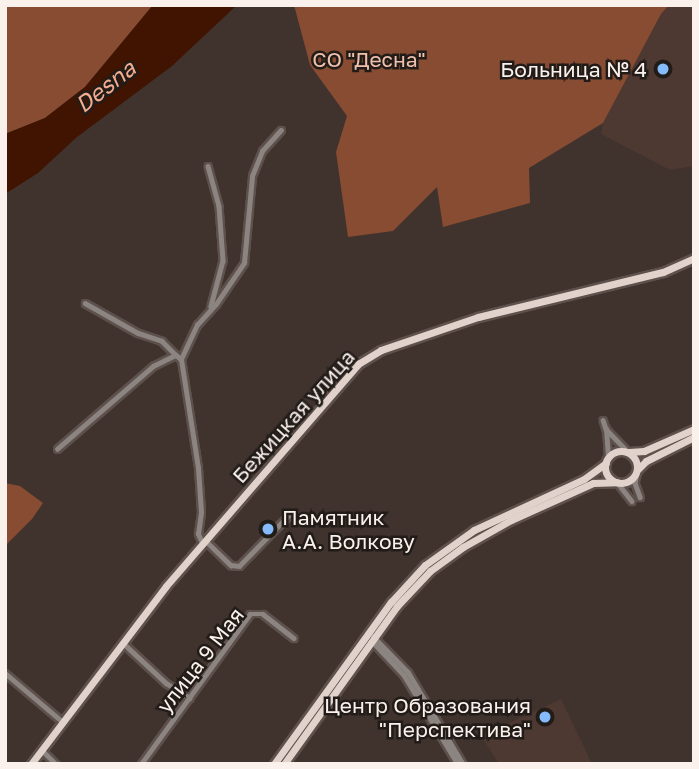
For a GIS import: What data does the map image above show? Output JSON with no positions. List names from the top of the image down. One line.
{"streets":{"main road":["Бежицкая улица"],"street":["улица 9 Мая"]},"water":["Desna"],"parks":["СО \"Десна\""],"places":["Больница № 4","Памятник А.А. Волкову","Центр Образования \"Перспектива\""]}
